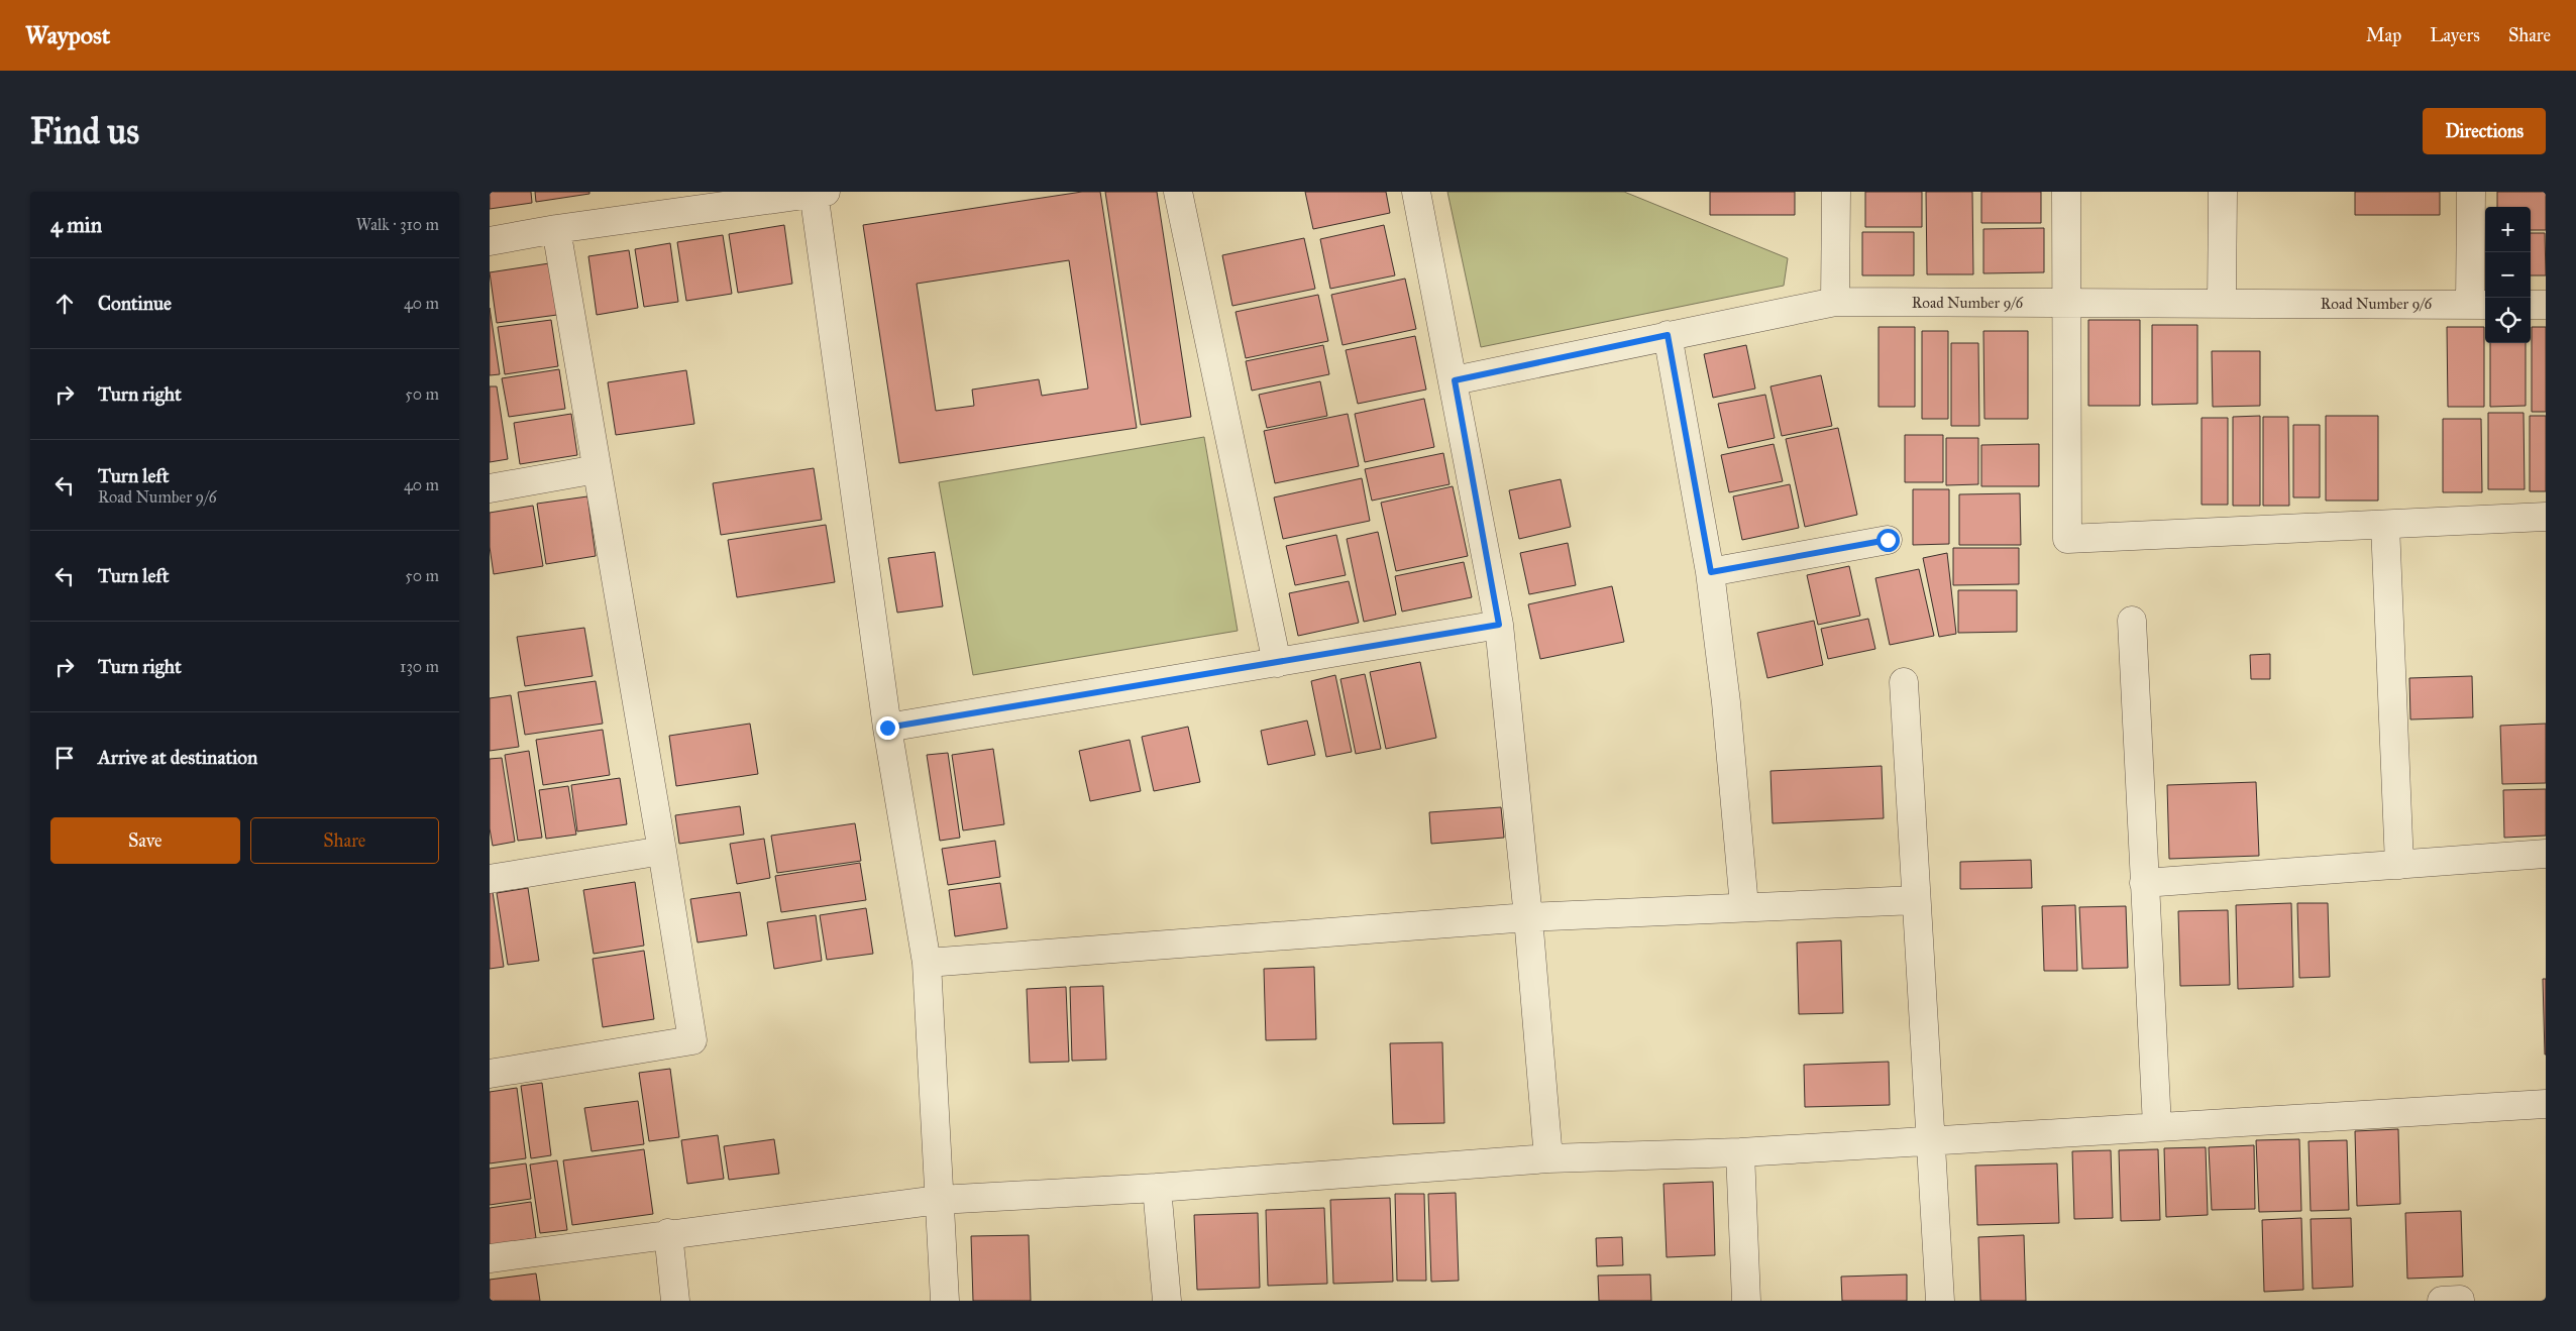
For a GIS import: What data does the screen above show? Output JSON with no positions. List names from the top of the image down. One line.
{"streets":{"street":["Road Number 9/6"]},"page":{"header":"Waypost","nav":["Map","Layers","Share"],"buttons":["Directions",["Save","Share"]],"title":"Find us","heading":["4 min","Walk · 310 m"],"map_buttons":["+","−"],"list":[["Continue","40 m"],["Turn right","50 m"],["Turn left","Road Number 9/6","40 m"],["Turn left","50 m"],["Turn right","130 m"],"Arrive at destination"]}}
